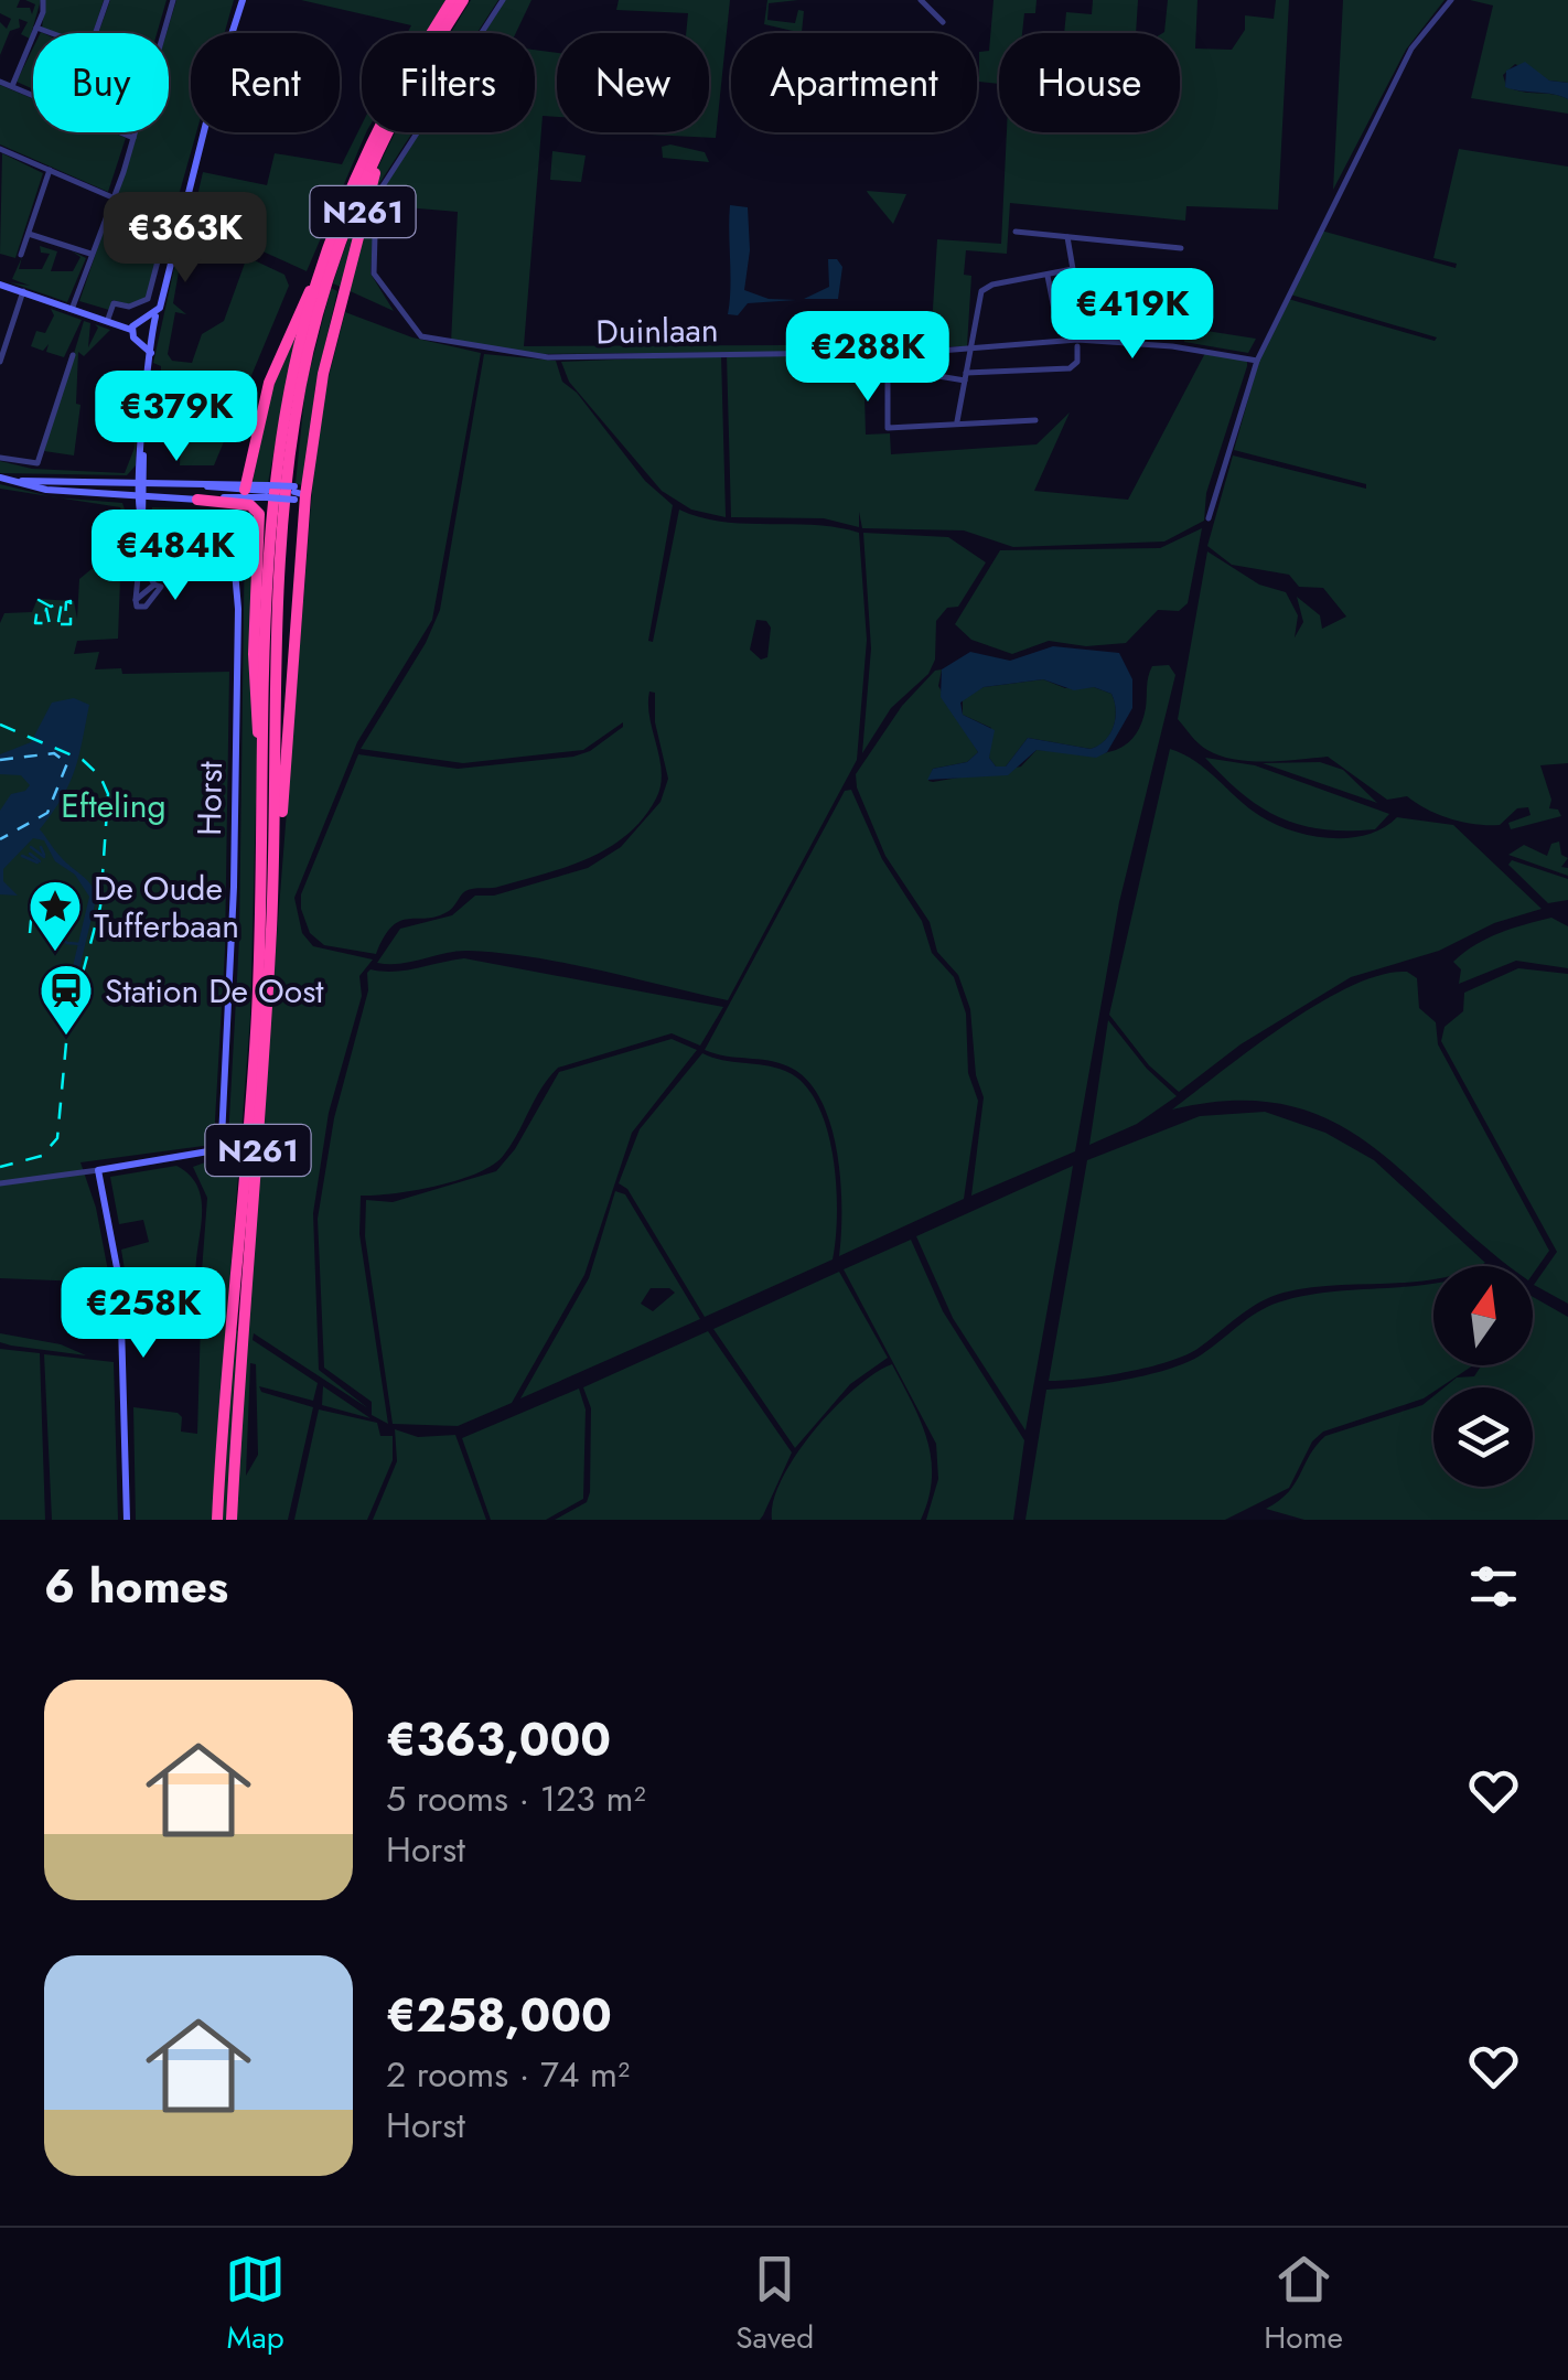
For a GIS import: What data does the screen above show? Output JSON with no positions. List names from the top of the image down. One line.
{"streets":{"highway":["N261"],"street":["Duinlaan","Horst"]},"parks":["Efteling"],"places":{"place":["De Oude Tufferbaan"],"station":["Station De Oost"]},"north":"top","page":{"chip":["Buy","Rent","Filters","New","Apartment","House"],"price":["€363K","€419K","€288K","€379K","€484K","€258K"],"heading":"6 homes","list":[{"name":"€363,000","note":"5 rooms · 123 m² · Horst"},{"name":"€258,000","note":"2 rooms · 74 m² · Horst"}],"tabs":["Map","Saved","Home"]}}
